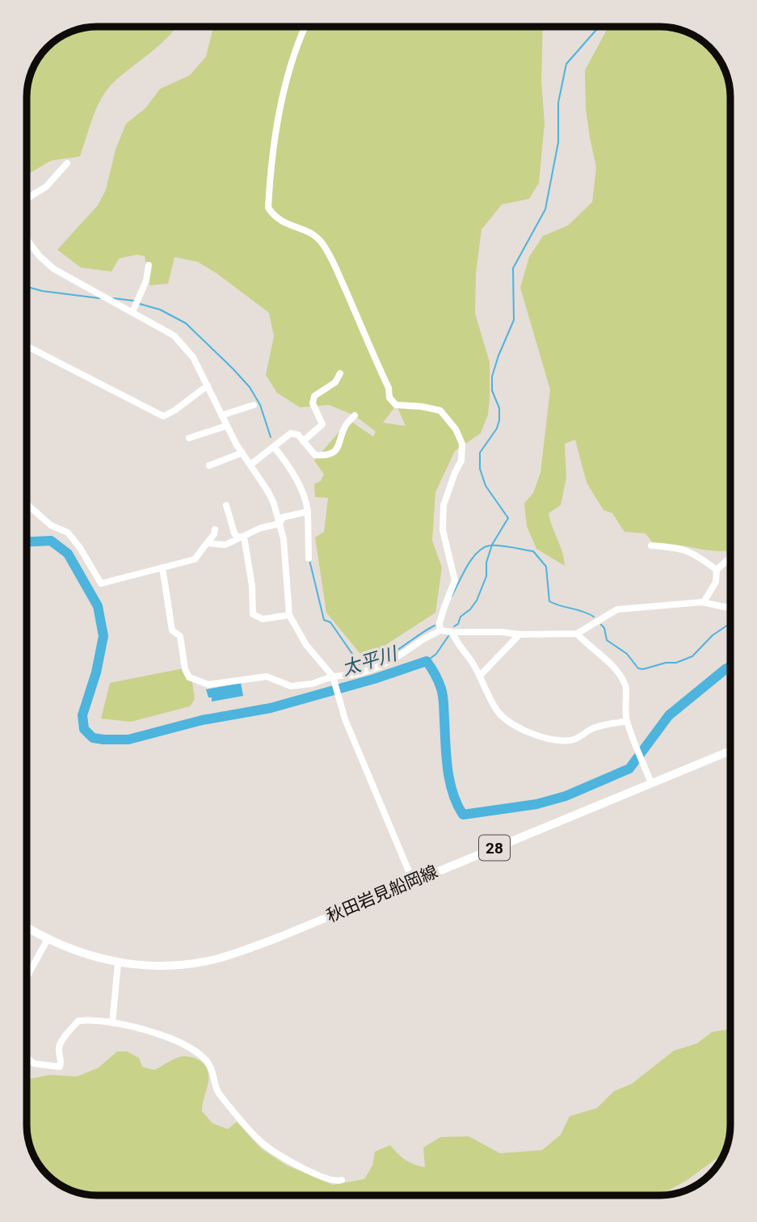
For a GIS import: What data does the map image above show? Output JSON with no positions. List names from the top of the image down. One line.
{"streets":{"main road":["28","秋田岩見船岡線"]},"water":["太平川"]}
